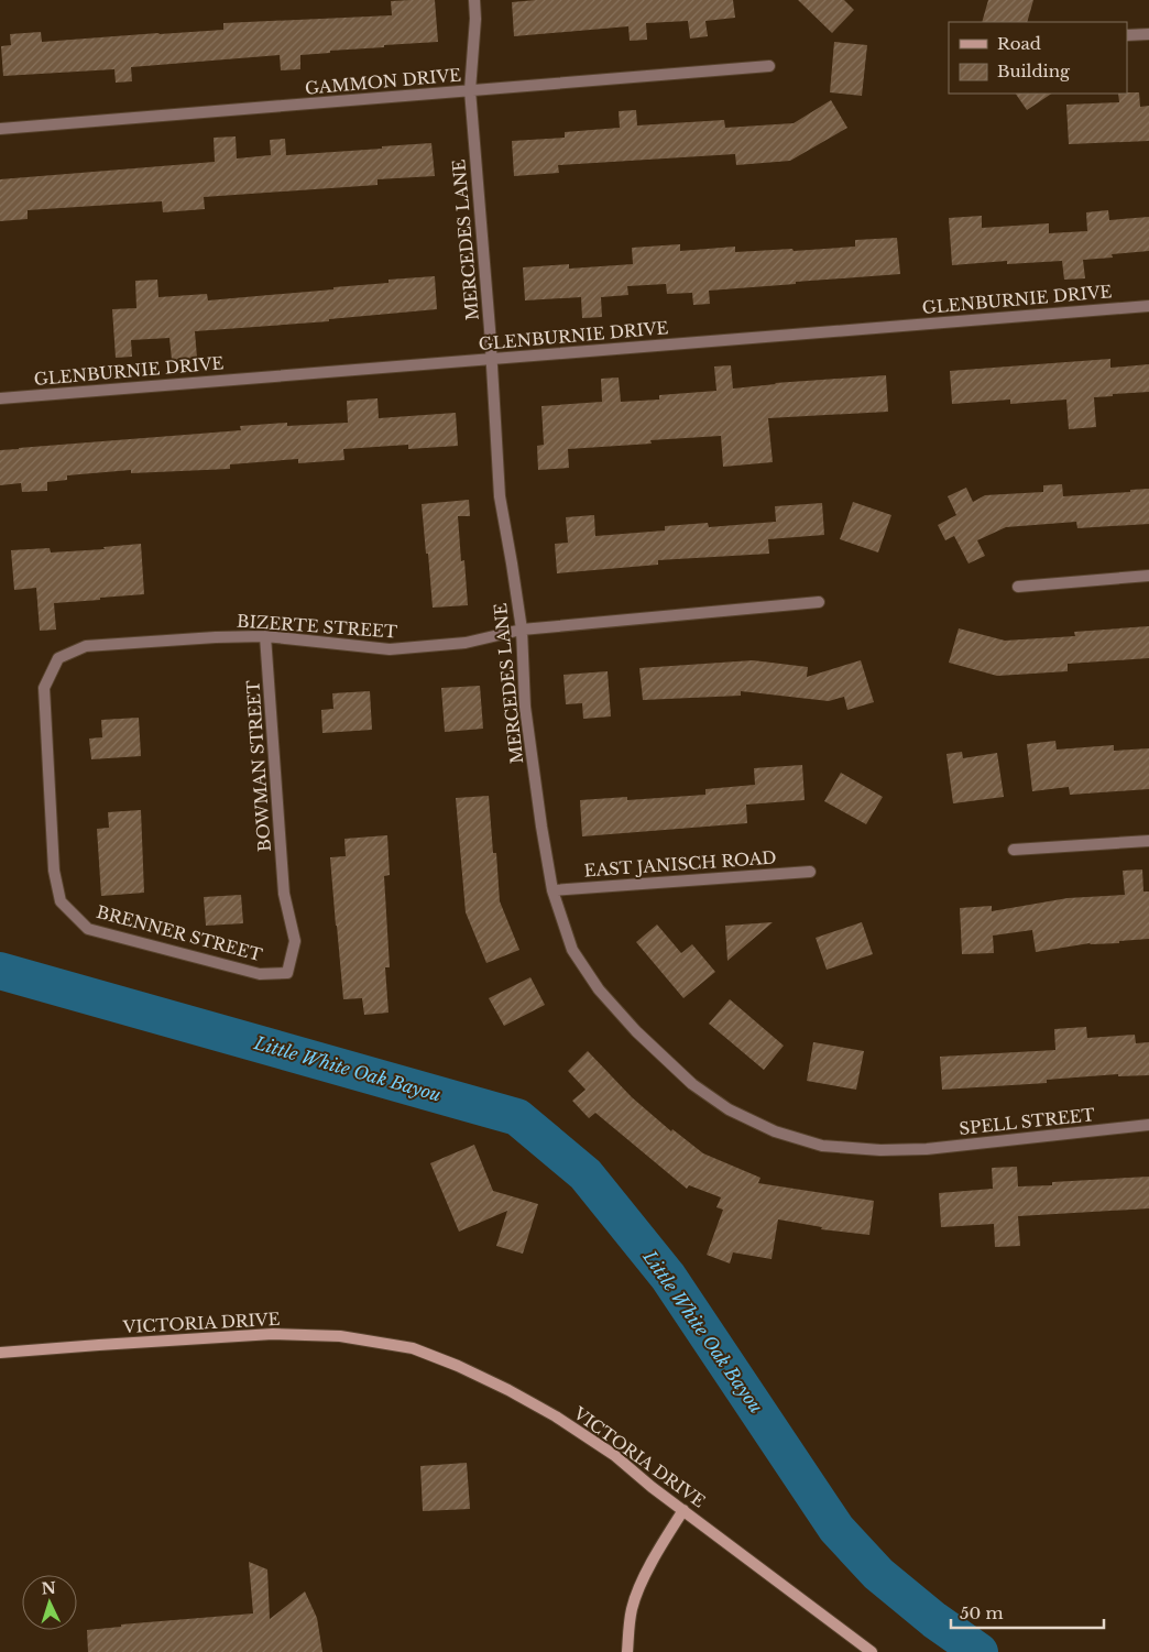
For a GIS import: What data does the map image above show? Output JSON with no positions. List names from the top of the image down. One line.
{"streets":{"street":["GAMMON DRIVE","MERCEDES LANE","GLENBURNIE DRIVE","BIZERTE STREET","BOWMAN STREET","EAST JANISCH ROAD","BRENNER STREET","SPELL STREET","VICTORIA DRIVE"]},"crossings":[["GAMMON DRIVE","MERCEDES LANE"],["MERCEDES LANE","GLENBURNIE DRIVE"],["MERCEDES LANE","BIZERTE STREET"],["MERCEDES LANE","EAST JANISCH ROAD"],["MERCEDES LANE","SPELL STREET"],["BIZERTE STREET","BOWMAN STREET"],["BIZERTE STREET","BRENNER STREET"],["BOWMAN STREET","BRENNER STREET"]],"water":["Little White Oak Bayou"],"legend":["Road","Building"],"scale_bar":"50 m","north":"top"}
